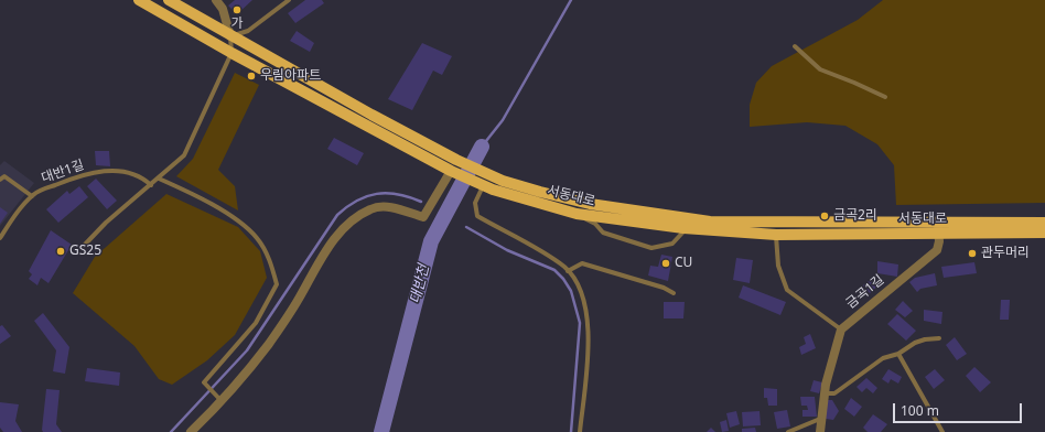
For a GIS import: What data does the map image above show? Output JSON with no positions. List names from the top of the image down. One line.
{"streets":{"main road":["서동대로"],"street":["금곡1길"],"lane":["대반1길"]},"crossings":[["서동대로","금곡1길"]],"water":["대반천"],"places":["가","우림아파트","금곡2리","GS25","관두머리","CU"],"scale_bar":"100 m"}
